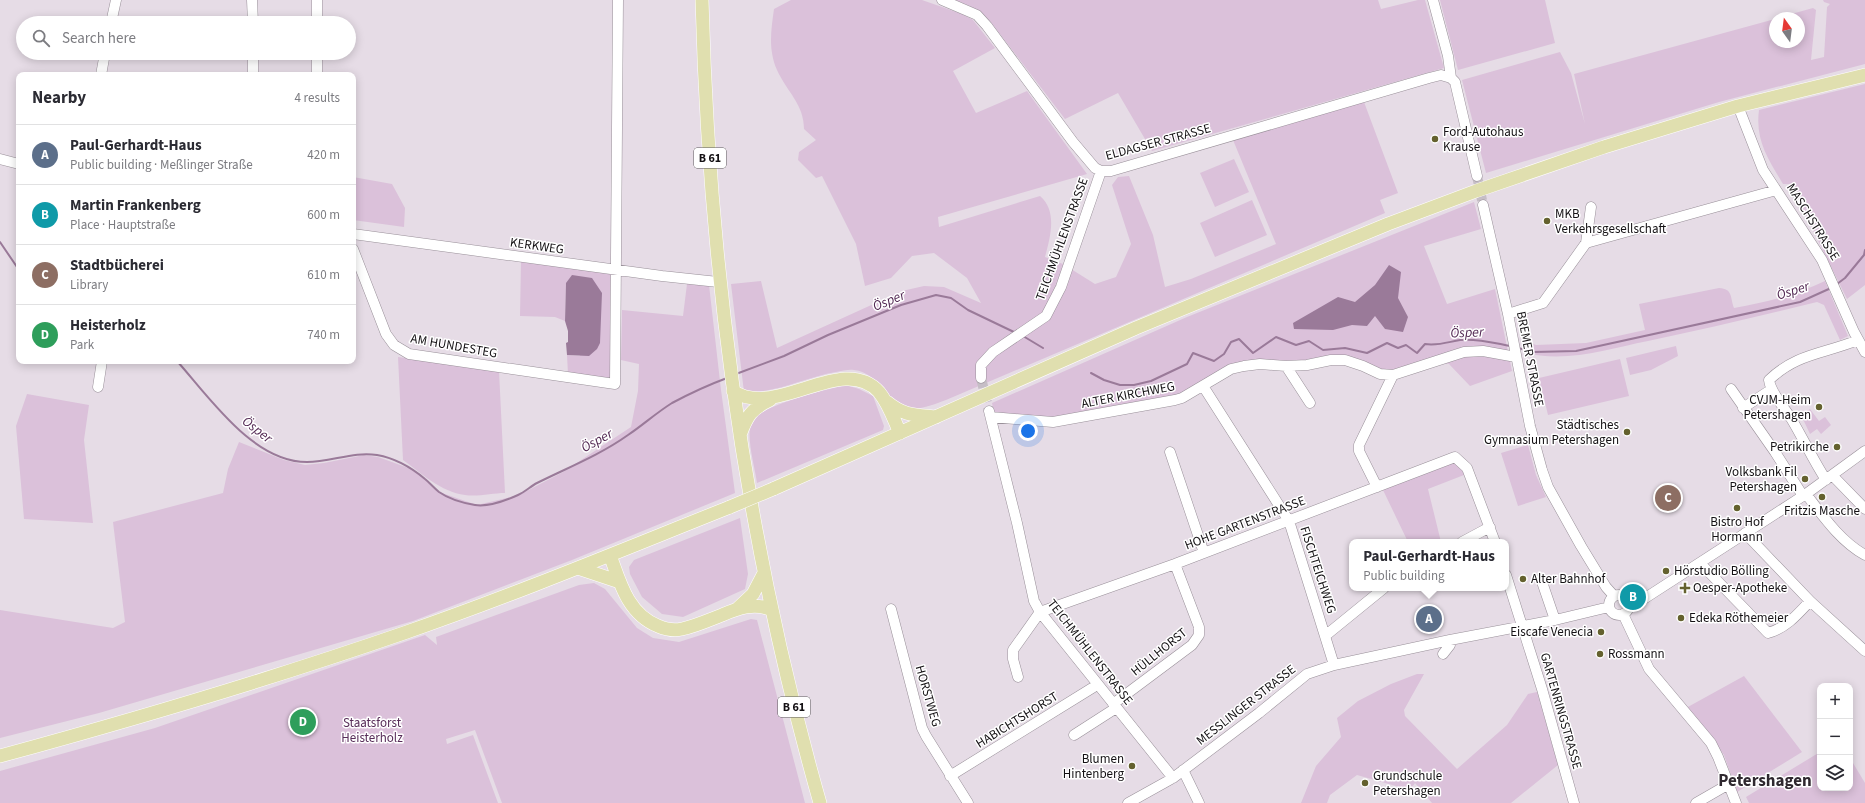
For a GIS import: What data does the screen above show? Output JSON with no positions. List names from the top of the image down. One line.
{"streets":{"main road":["B 61"],"street":["ELDAGSER STRASSE","MASCHSTRASSE","TEICHMÜHLENSTRASSE","KERKWEG","AM HUNDESTEG","BREMER STRASSE","ALTER KIRCHWEG","HOHE GARTENSTRASSE","FISCHTEICHWEG","HÜLLHORST","HORSTWEG","MESSLINGER STRASSE","GARTENRINGSTRASSE","HABICHTSHORST"]},"crossings":[["ELDAGSER STRASSE","TEICHMÜHLENSTRASSE"],["B 61","KERKWEG"],["TEICHMÜHLENSTRASSE","ALTER KIRCHWEG"],["TEICHMÜHLENSTRASSE","HOHE GARTENSTRASSE"],["TEICHMÜHLENSTRASSE","HÜLLHORST"],["TEICHMÜHLENSTRASSE","MESSLINGER STRASSE"],["TEICHMÜHLENSTRASSE","HABICHTSHORST"],["KERKWEG","AM HUNDESTEG"],["BREMER STRASSE","ALTER KIRCHWEG"],["BREMER STRASSE","MESSLINGER STRASSE"],["ALTER KIRCHWEG","FISCHTEICHWEG"],["HOHE GARTENSTRASSE","FISCHTEICHWEG"],["HOHE GARTENSTRASSE","HÜLLHORST"],["FISCHTEICHWEG","MESSLINGER STRASSE"],["HORSTWEG","HABICHTSHORST"],["MESSLINGER STRASSE","GARTENRINGSTRASSE"]],"districts":["Petershagen"],"water":["Ösper"],"parks":["Staatsforst Heisterholz"],"places":{"other":["Ford-Autohaus Krause","MKB Verkehrsgesellschaft","CVJM-Heim Petershagen","Städtisches Gymnasium Petershagen","Petrikirche","Volksbank Fil Petershagen","Fritzis Masche","Bistro Hof Hormann","Hörstudio Bölling","Alter Bahnhof","Edeka Röthemeier","Eiscafe Venecia","Rossmann","Blumen Hintenberg","Grundschule Petershagen"],"health":["Oesper-Apotheke"]},"north":"top","page":{"search":"Search here","heading":["Nearby","4 results"],"list":[{"mark":"A","name":"Paul-Gerhardt-Haus","note":"Public building · Meßlinger Straße","value":"420 m"},{"mark":"B","name":"Martin Frankenberg","note":"Place · Hauptstraße","value":"600 m"},{"mark":"C","name":"Stadtbücherei","note":"Library","value":"610 m"},{"mark":"D","name":"Heisterholz","note":"Park","value":"740 m"}],"pins":["C","B","A","D"],"popup":["Paul-Gerhardt-Haus","Public building"],"map_buttons":["+","−"]}}
